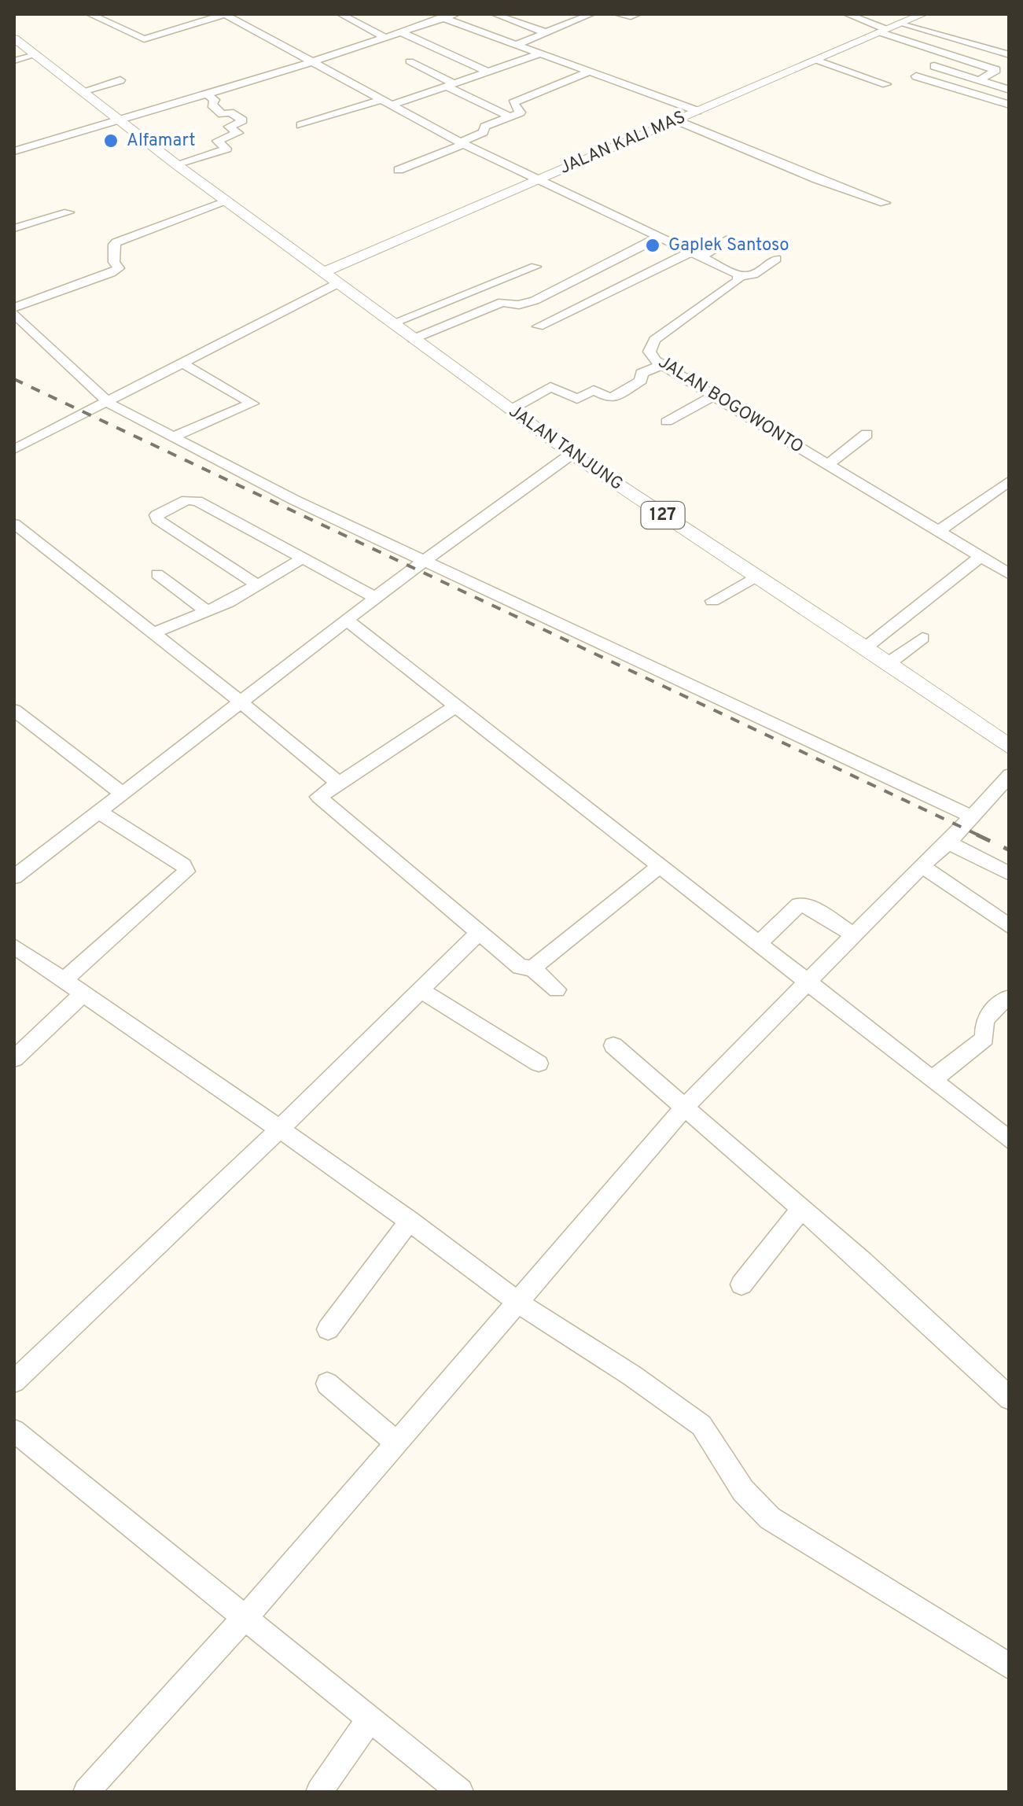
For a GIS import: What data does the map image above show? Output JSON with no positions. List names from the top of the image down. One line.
{"streets":{"main road":["JALAN KALI MAS","JALAN TANJUNG","127"],"street":["JALAN BOGOWONTO"]},"crossings":[["JALAN KALI MAS","JALAN TANJUNG"]],"places":["Alfamart","Gaplek Santoso"]}
